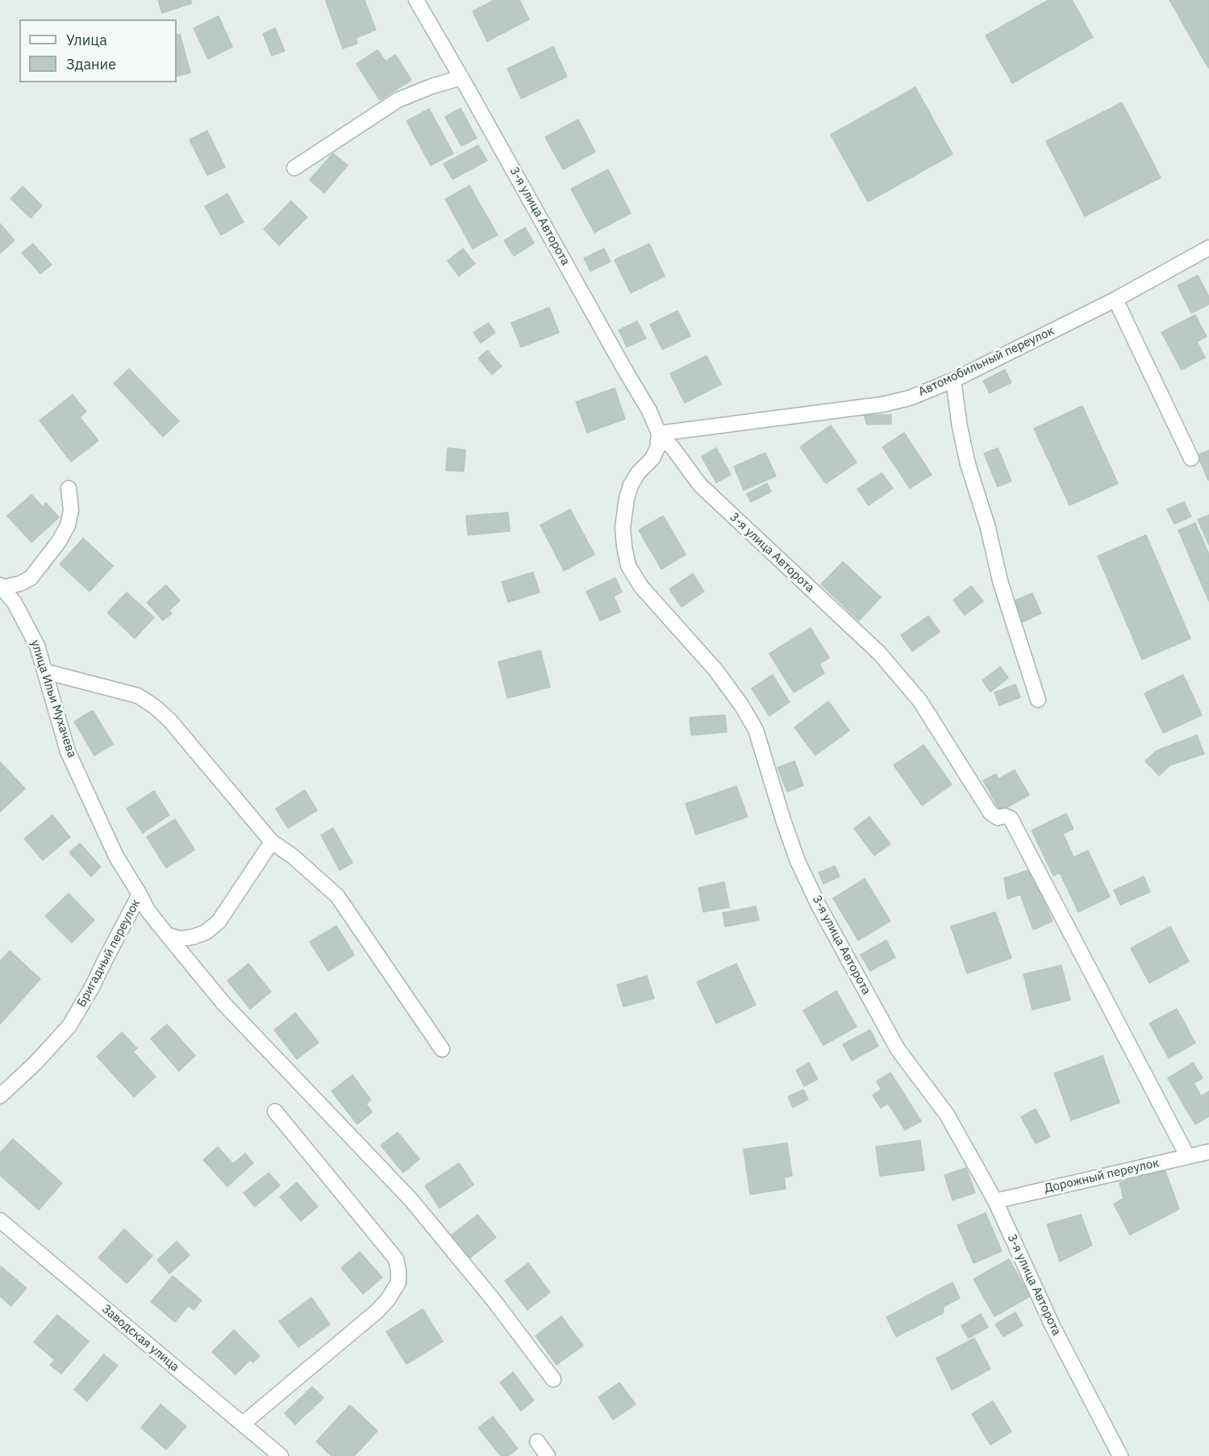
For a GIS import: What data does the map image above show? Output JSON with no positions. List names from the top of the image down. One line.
{"streets":{"street":["3-я улица Авторота","Автомобильный переулок","улица Ильи Мухачева","Бригадный переулок","Дорожный переулок","Заводская улица"]},"crossings":[["3-я улица Авторота","Автомобильный переулок"],["3-я улица Авторота","Дорожный переулок"],["улица Ильи Мухачева","Бригадный переулок"]],"legend":["Улица","Здание"]}
